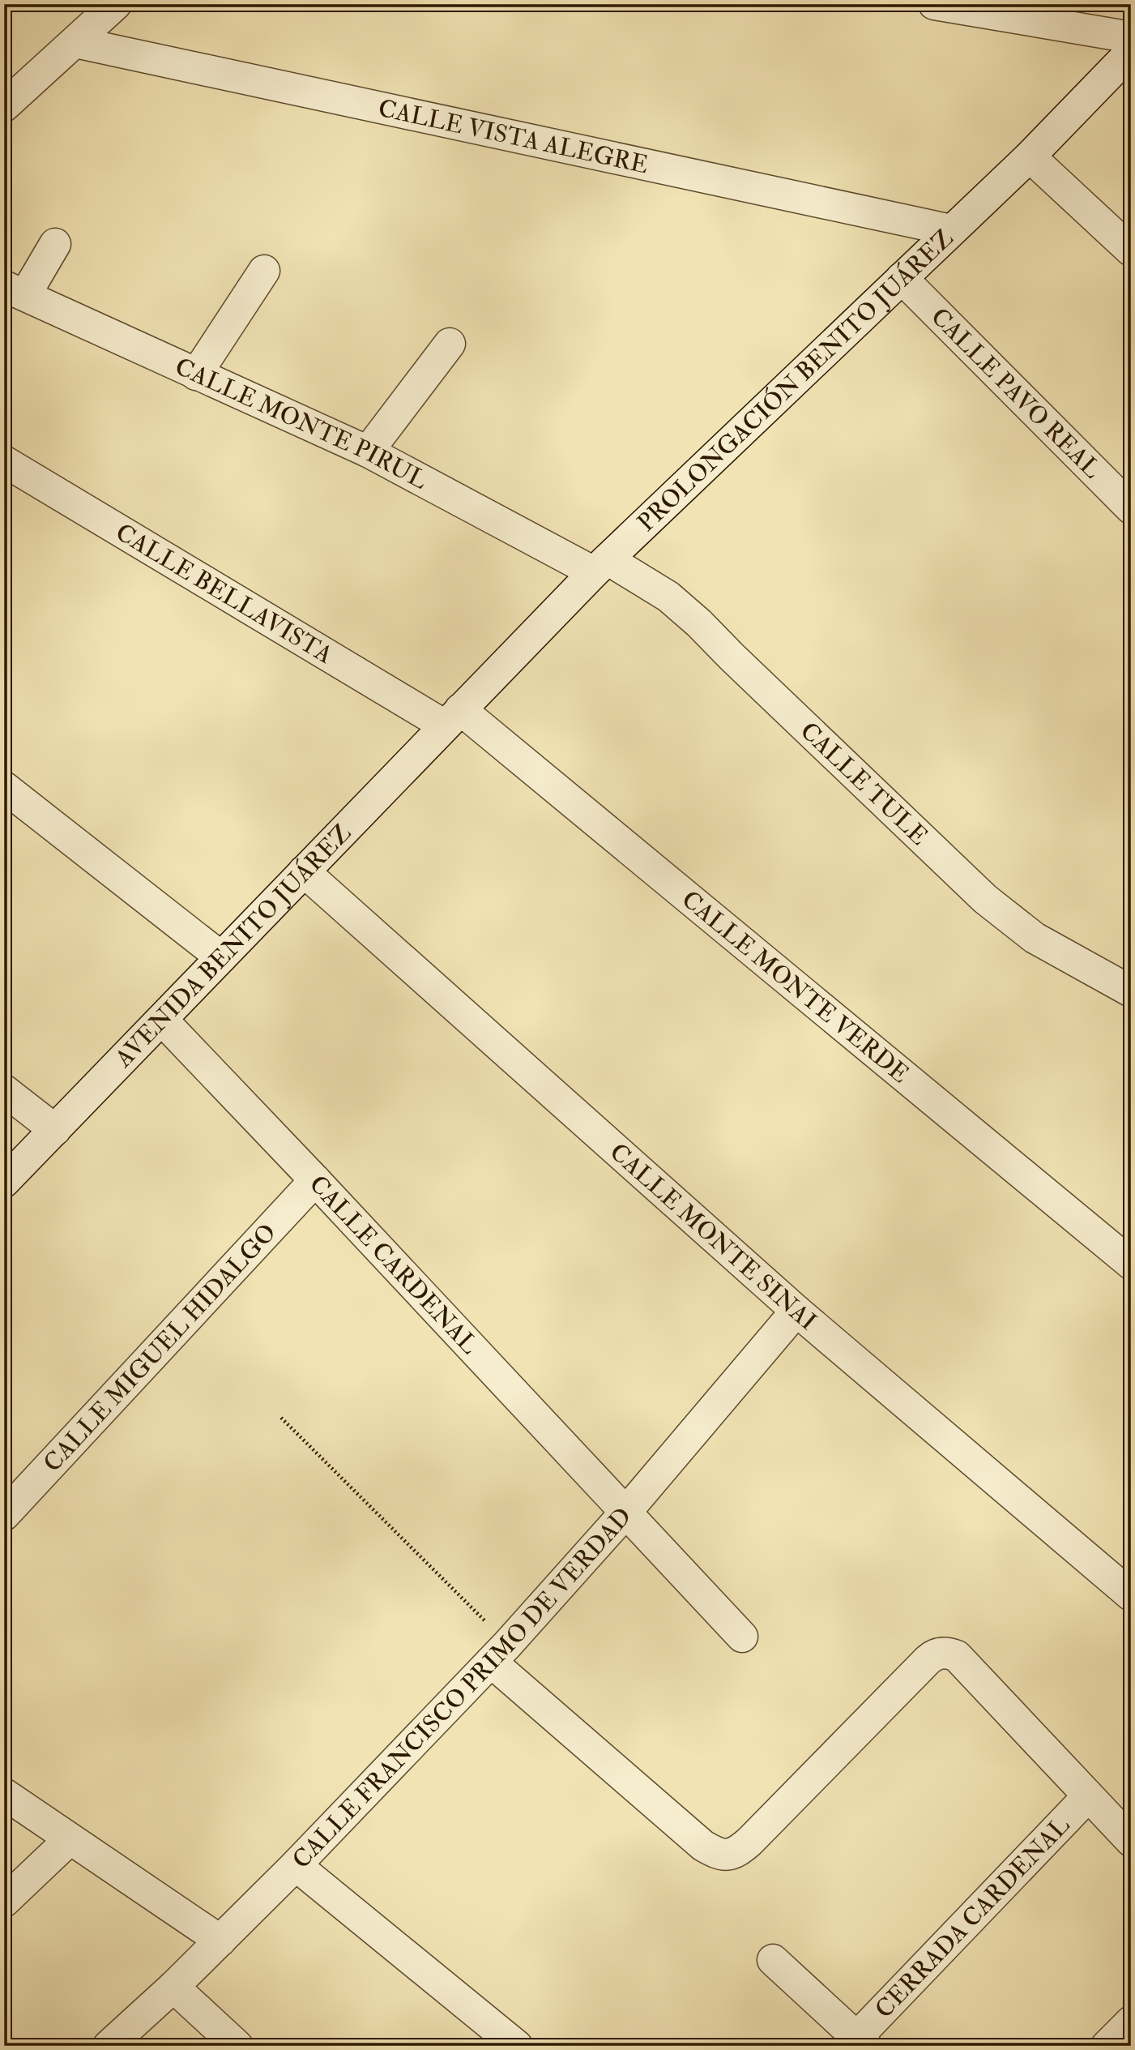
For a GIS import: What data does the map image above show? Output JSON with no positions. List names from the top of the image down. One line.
{"streets":{"street":["CALLE VISTA ALEGRE","PROLONGACIÓN BENITO JUÁREZ","CALLE PAVO REAL","CALLE MONTE PIRUL","CALLE BELLAVISTA","CALLE TULE","AVENIDA BENITO JUÁREZ","CALLE MONTE VERDE","CALLE MONTE SINAI","CALLE CARDENAL","CALLE MIGUEL HIDALGO","CALLE FRANCISCO PRIMO DE VERDAD","CERRADA CARDENAL"]},"crossings":[["CALLE VISTA ALEGRE","PROLONGACIÓN BENITO JUÁREZ"],["PROLONGACIÓN BENITO JUÁREZ","CALLE PAVO REAL"],["PROLONGACIÓN BENITO JUÁREZ","CALLE MONTE PIRUL"],["PROLONGACIÓN BENITO JUÁREZ","CALLE BELLAVISTA"],["PROLONGACIÓN BENITO JUÁREZ","CALLE TULE"],["PROLONGACIÓN BENITO JUÁREZ","AVENIDA BENITO JUÁREZ"],["PROLONGACIÓN BENITO JUÁREZ","CALLE MONTE VERDE"],["CALLE MONTE PIRUL","CALLE TULE"],["CALLE BELLAVISTA","AVENIDA BENITO JUÁREZ"],["CALLE BELLAVISTA","CALLE MONTE VERDE"],["AVENIDA BENITO JUÁREZ","CALLE MONTE VERDE"],["AVENIDA BENITO JUÁREZ","CALLE MONTE SINAI"],["AVENIDA BENITO JUÁREZ","CALLE CARDENAL"],["CALLE MONTE SINAI","CALLE FRANCISCO PRIMO DE VERDAD"],["CALLE CARDENAL","CALLE MIGUEL HIDALGO"],["CALLE CARDENAL","CALLE FRANCISCO PRIMO DE VERDAD"]]}
